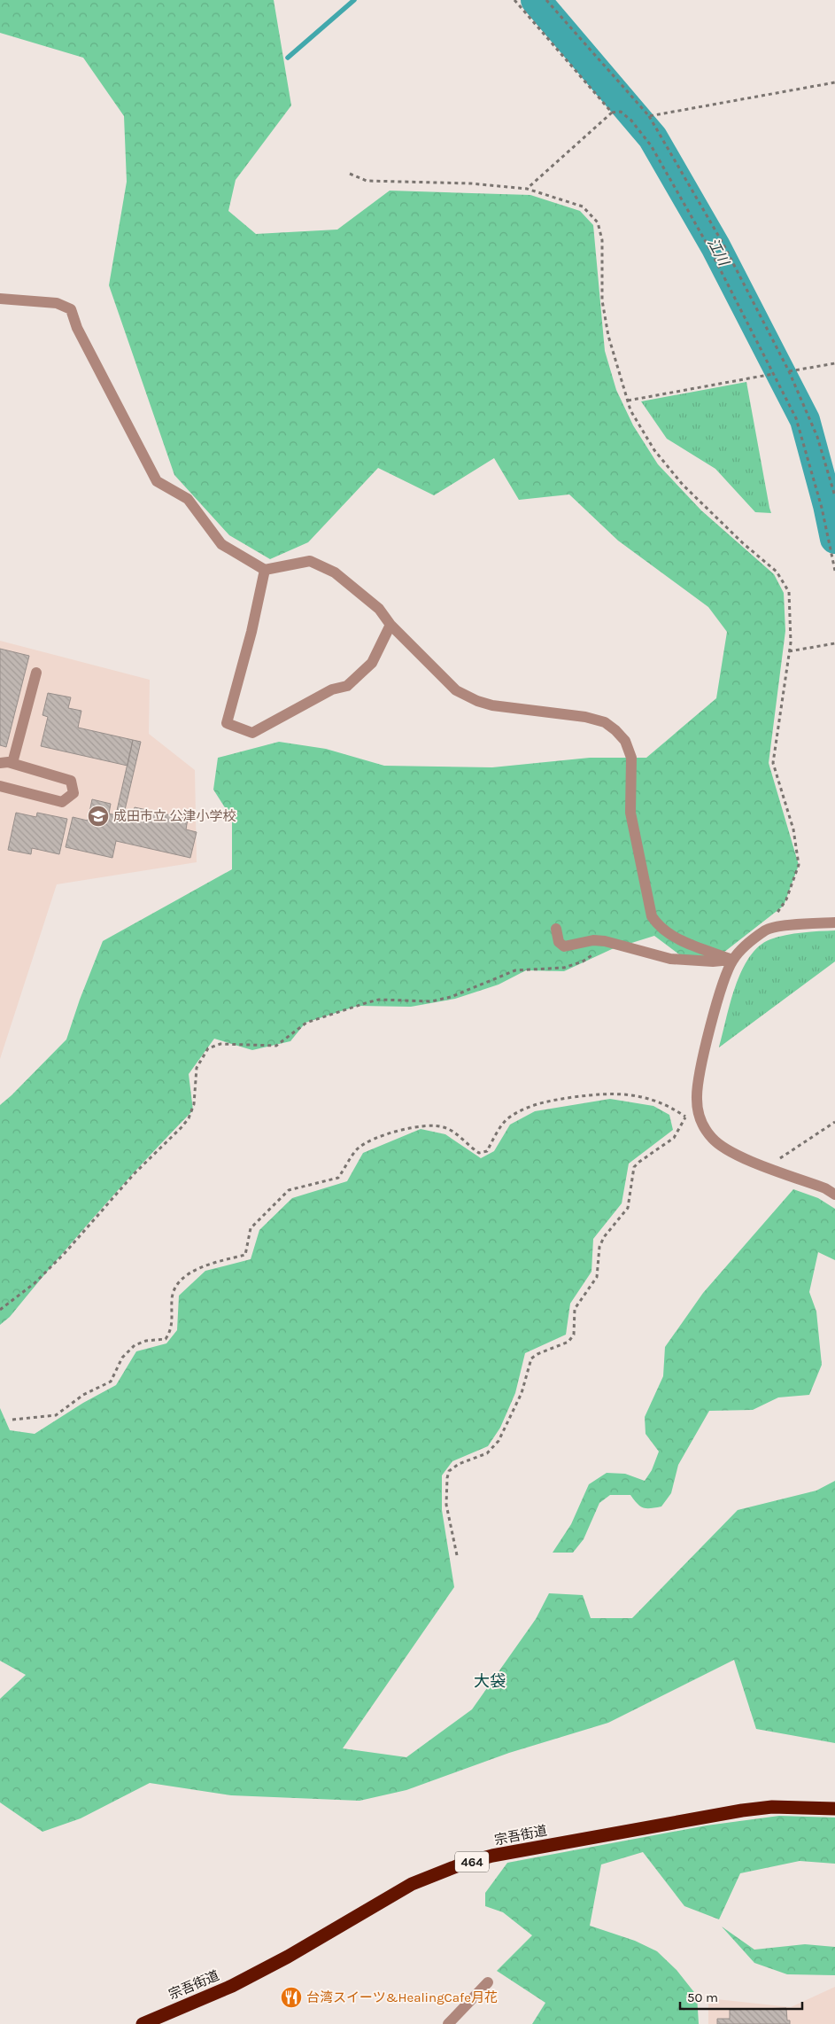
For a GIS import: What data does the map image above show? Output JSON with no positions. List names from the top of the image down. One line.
{"streets":{"highway":["宗吾街道","464"]},"districts":["大袋"],"water":["江川"],"places":{"school or university":["成田市立 公津小学校"],"restaurant":["台湾スイーツ&HealingCafe月花"]},"scale_bar":"50 m"}
